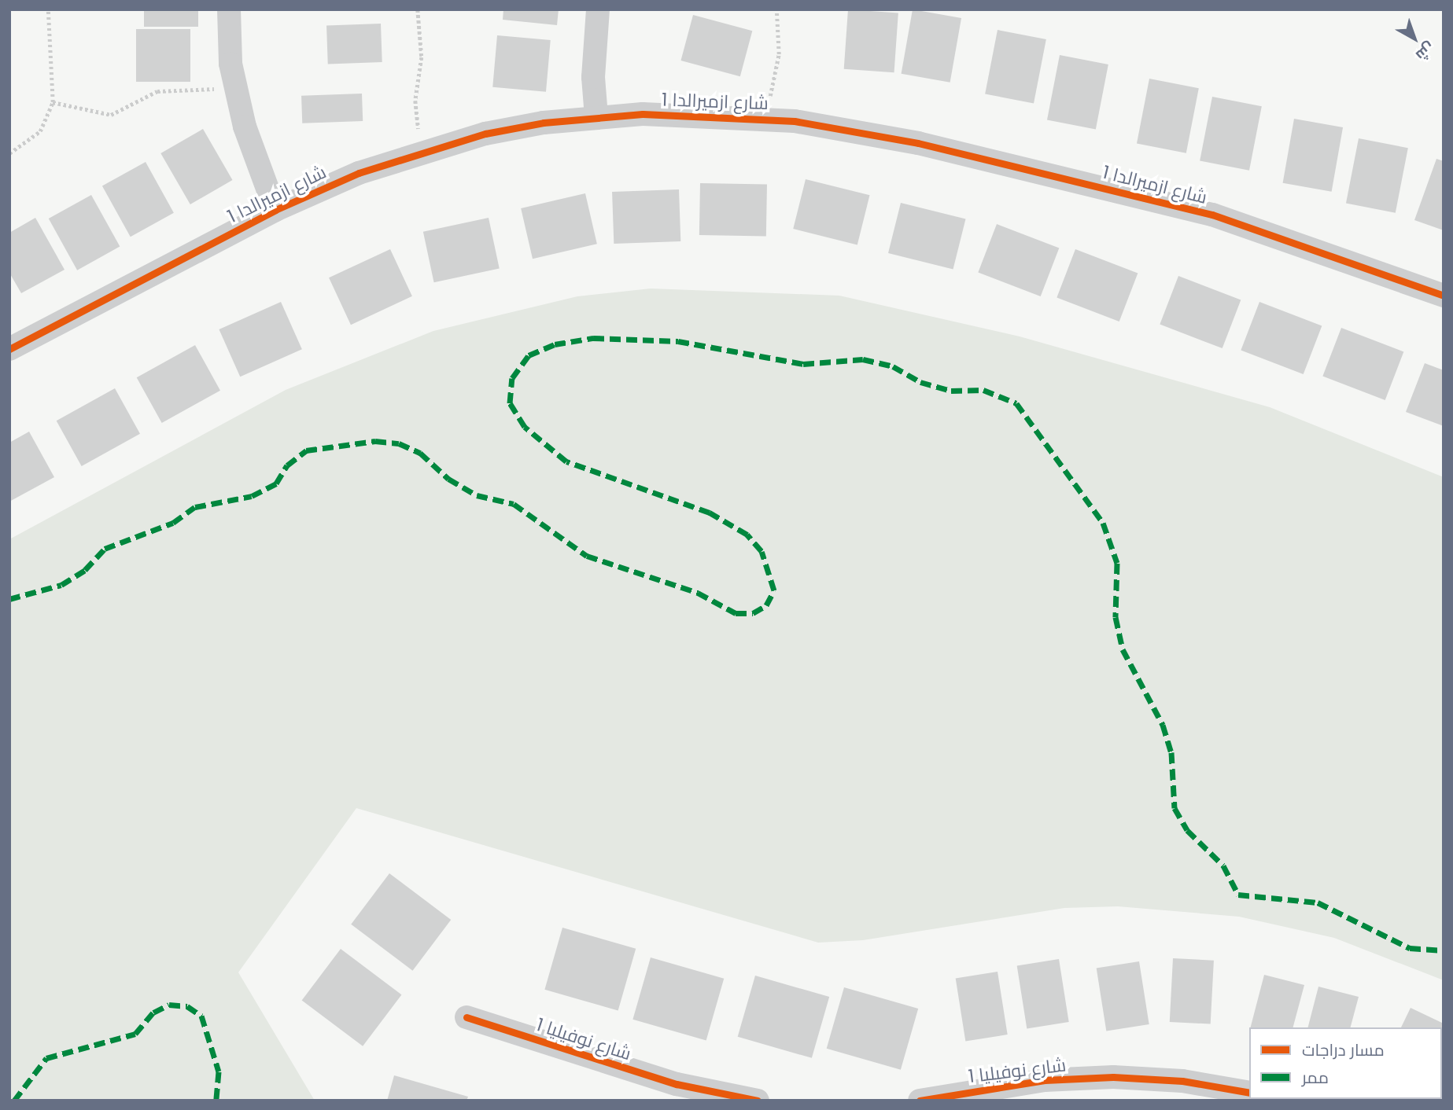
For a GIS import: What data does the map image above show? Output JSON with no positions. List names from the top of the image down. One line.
{"streets":{"street":["شارع ازميرالدا 1","شارع نوفيليا 1"]},"legend":["مسار دراجات","ممر"],"north":"bottom right"}
